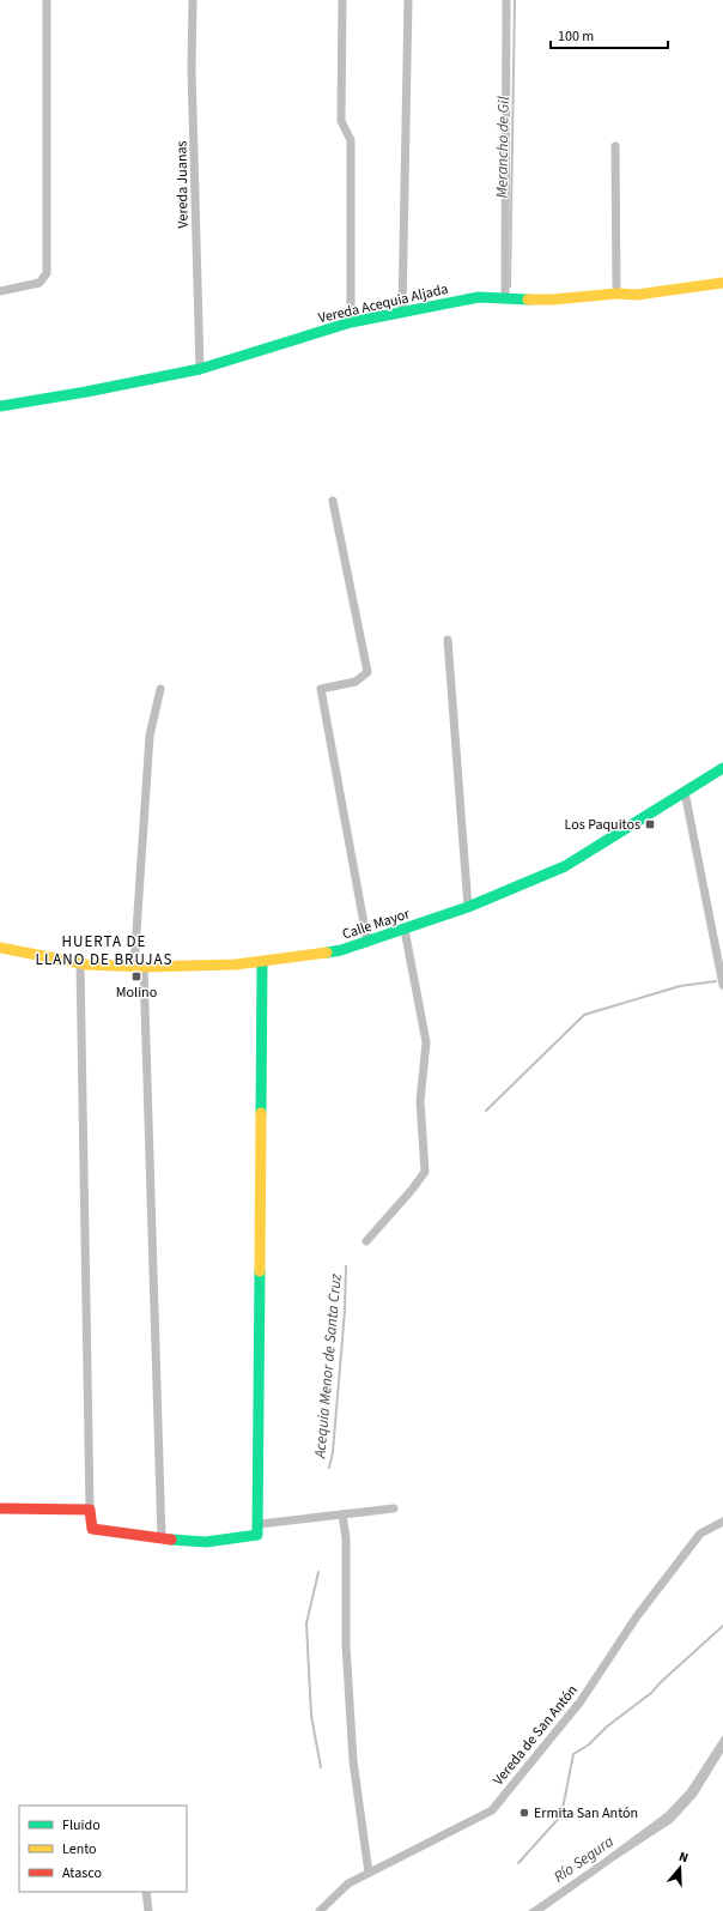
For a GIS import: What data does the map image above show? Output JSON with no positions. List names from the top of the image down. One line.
{"streets":{"street":["Vereda Juanas","Vereda Acequia Aljada","Calle Mayor","Vereda de San Antón"]},"crossings":[["Vereda Juanas","Vereda Acequia Aljada"]],"districts":["HUERTA DE LLANO DE BRUJAS"],"water":["Merancho de Gil","Acequia Menor de Santa Cruz","Río Segura"],"places":{"transit":["Los Paquitos","Molino"],"other":["Ermita San Antón"]},"legend":["Fluido","Lento","Atasco"],"scale_bar":"100 m","north":"top"}
